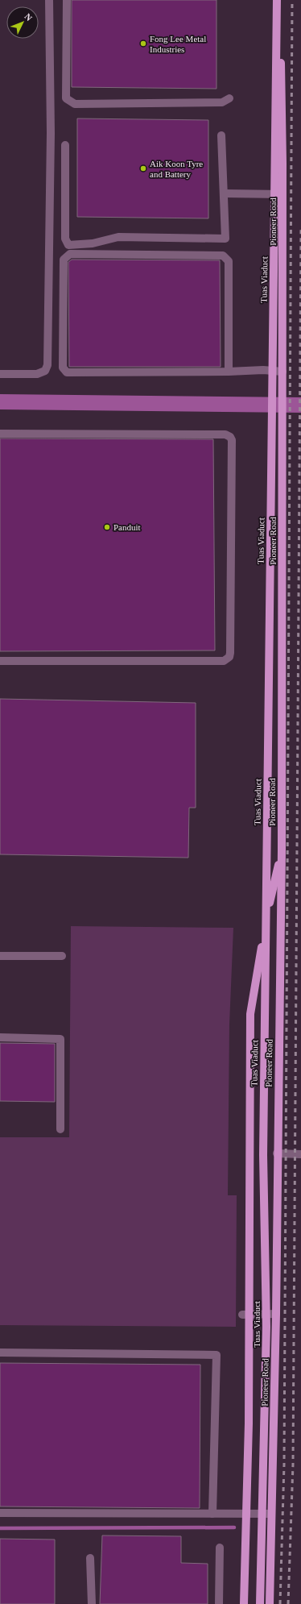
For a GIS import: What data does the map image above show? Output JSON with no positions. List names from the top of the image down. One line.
{"streets":{"main road":["Pioneer Road","Tuas Viaduct"]},"places":["Fong Lee Metal Industries","Aik Koon Tyre and Battery","Panduit"],"north":"top right"}
